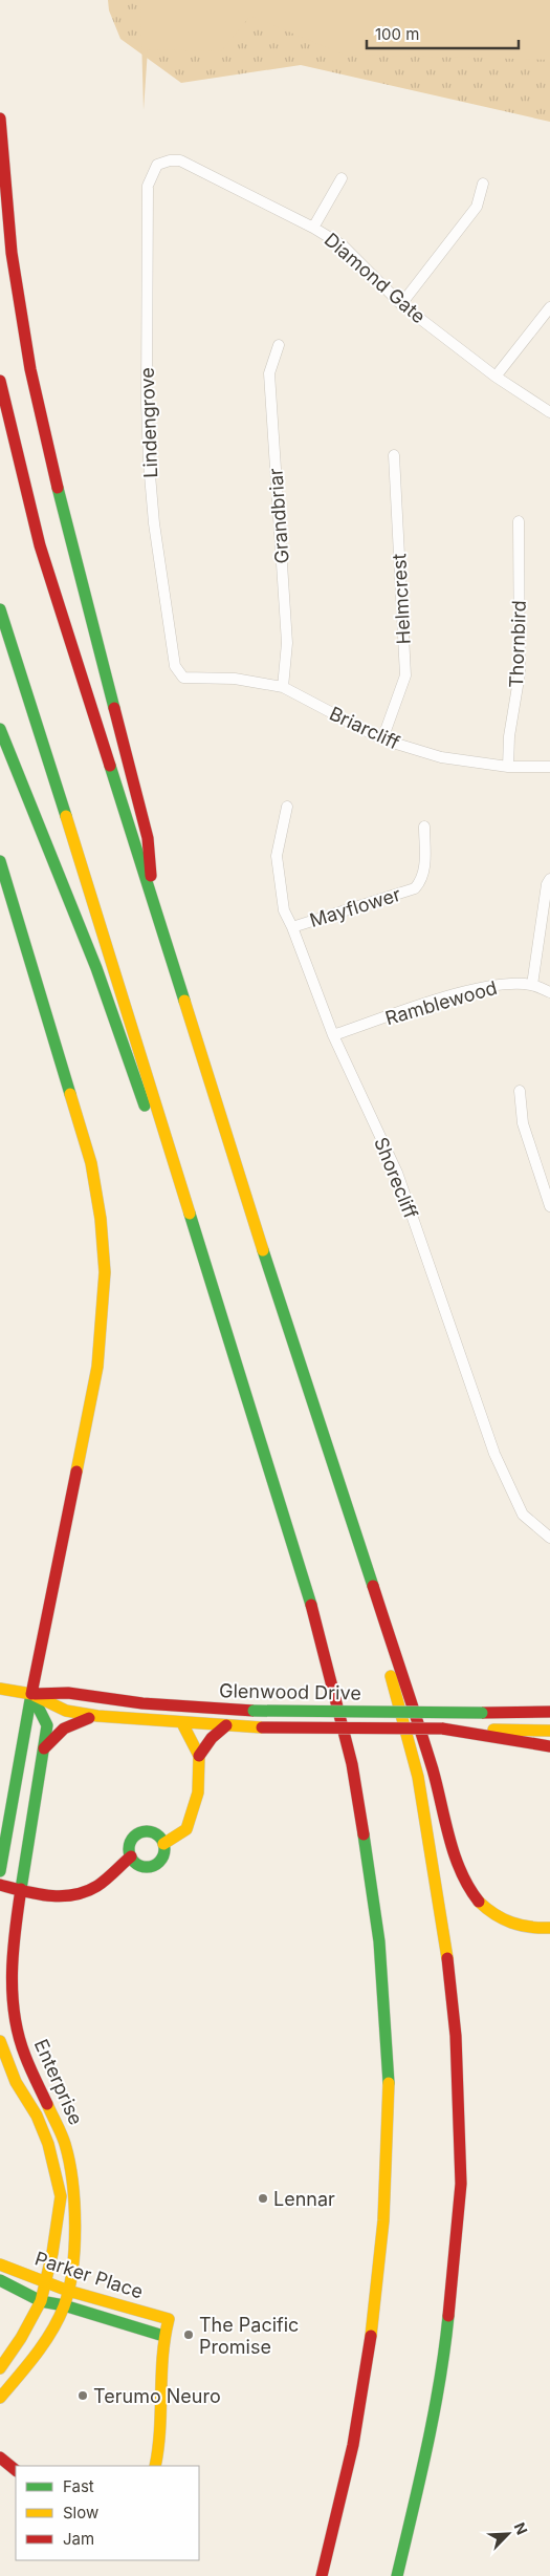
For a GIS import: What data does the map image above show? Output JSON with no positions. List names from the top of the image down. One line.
{"streets":{"main road":["Glenwood Drive","Enterprise","Parker Place"],"street":["Diamond Gate","Lindengrove","Grandbriar","Helmcrest","Thornbird","Briarcliff","Mayflower","Ramblewood","Shorecliff"]},"crossings":[["Diamond Gate","Lindengrove"],["Lindengrove","Briarcliff"],["Grandbriar","Briarcliff"],["Helmcrest","Briarcliff"],["Thornbird","Briarcliff"],["Mayflower","Shorecliff"],["Ramblewood","Shorecliff"],["Glenwood Drive","Enterprise"],["Enterprise","Parker Place"]],"places":["Lennar","The Pacific Promise","Terumo Neuro"],"legend":["Fast","Slow","Jam"],"scale_bar":"100 m","north":"top right"}
